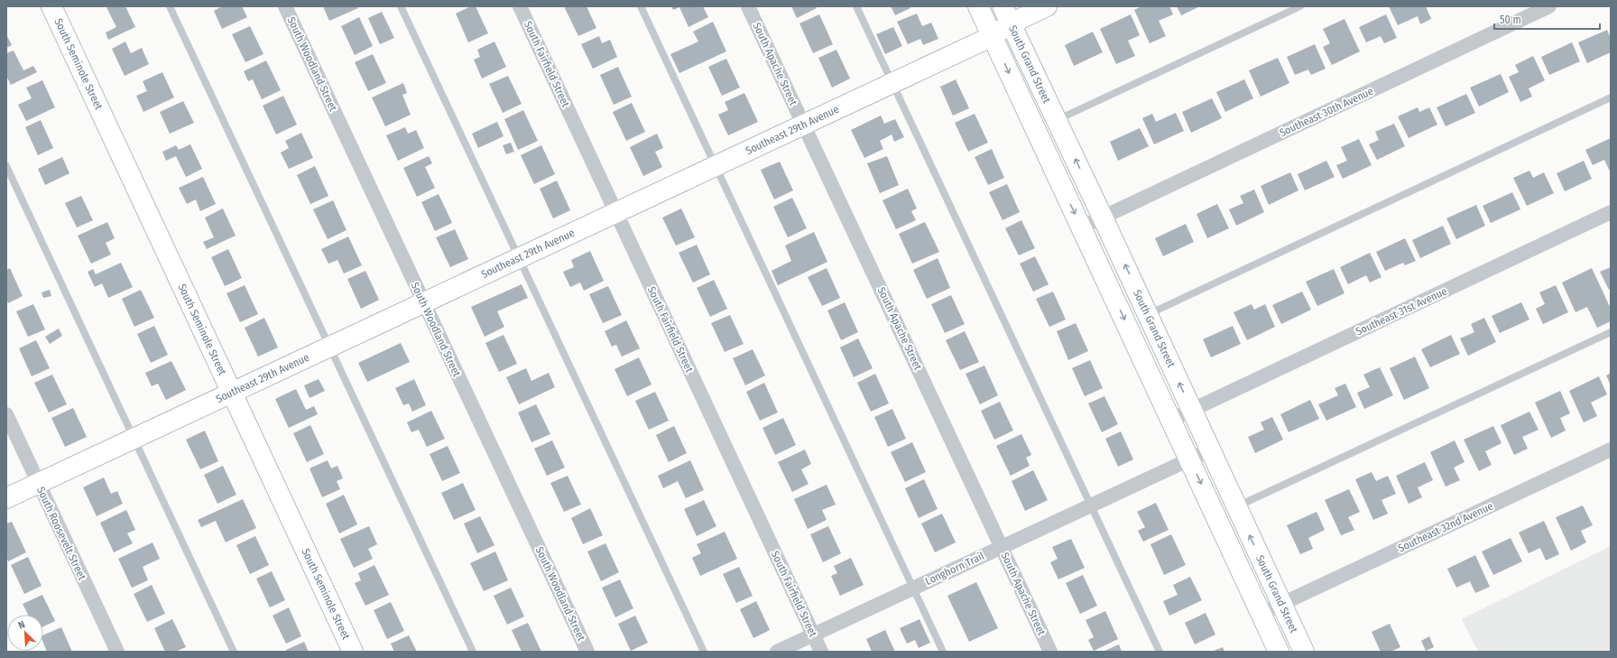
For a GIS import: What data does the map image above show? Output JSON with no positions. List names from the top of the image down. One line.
{"streets":{"street":["South Seminole Street","South Woodland Street","South Fairfield Street","South Apache Street","South Grand Street","Southeast 30th Avenue","Southeast 29th Avenue","Southeast 31st Avenue","Southeast 32nd Avenue","South Roosevelt Street","Longhorn Trail"]},"crossings":[["South Seminole Street","Southeast 29th Avenue"],["South Woodland Street","Southeast 29th Avenue"],["South Fairfield Street","Southeast 29th Avenue"],["South Fairfield Street","Longhorn Trail"],["South Apache Street","Southeast 29th Avenue"],["South Apache Street","Longhorn Trail"],["South Grand Street","Southeast 30th Avenue"],["South Grand Street","Southeast 29th Avenue"],["South Grand Street","Southeast 31st Avenue"],["South Grand Street","Southeast 32nd Avenue"],["South Grand Street","Longhorn Trail"],["Southeast 29th Avenue","South Roosevelt Street"]],"scale_bar":"50 m","north":"top left"}
